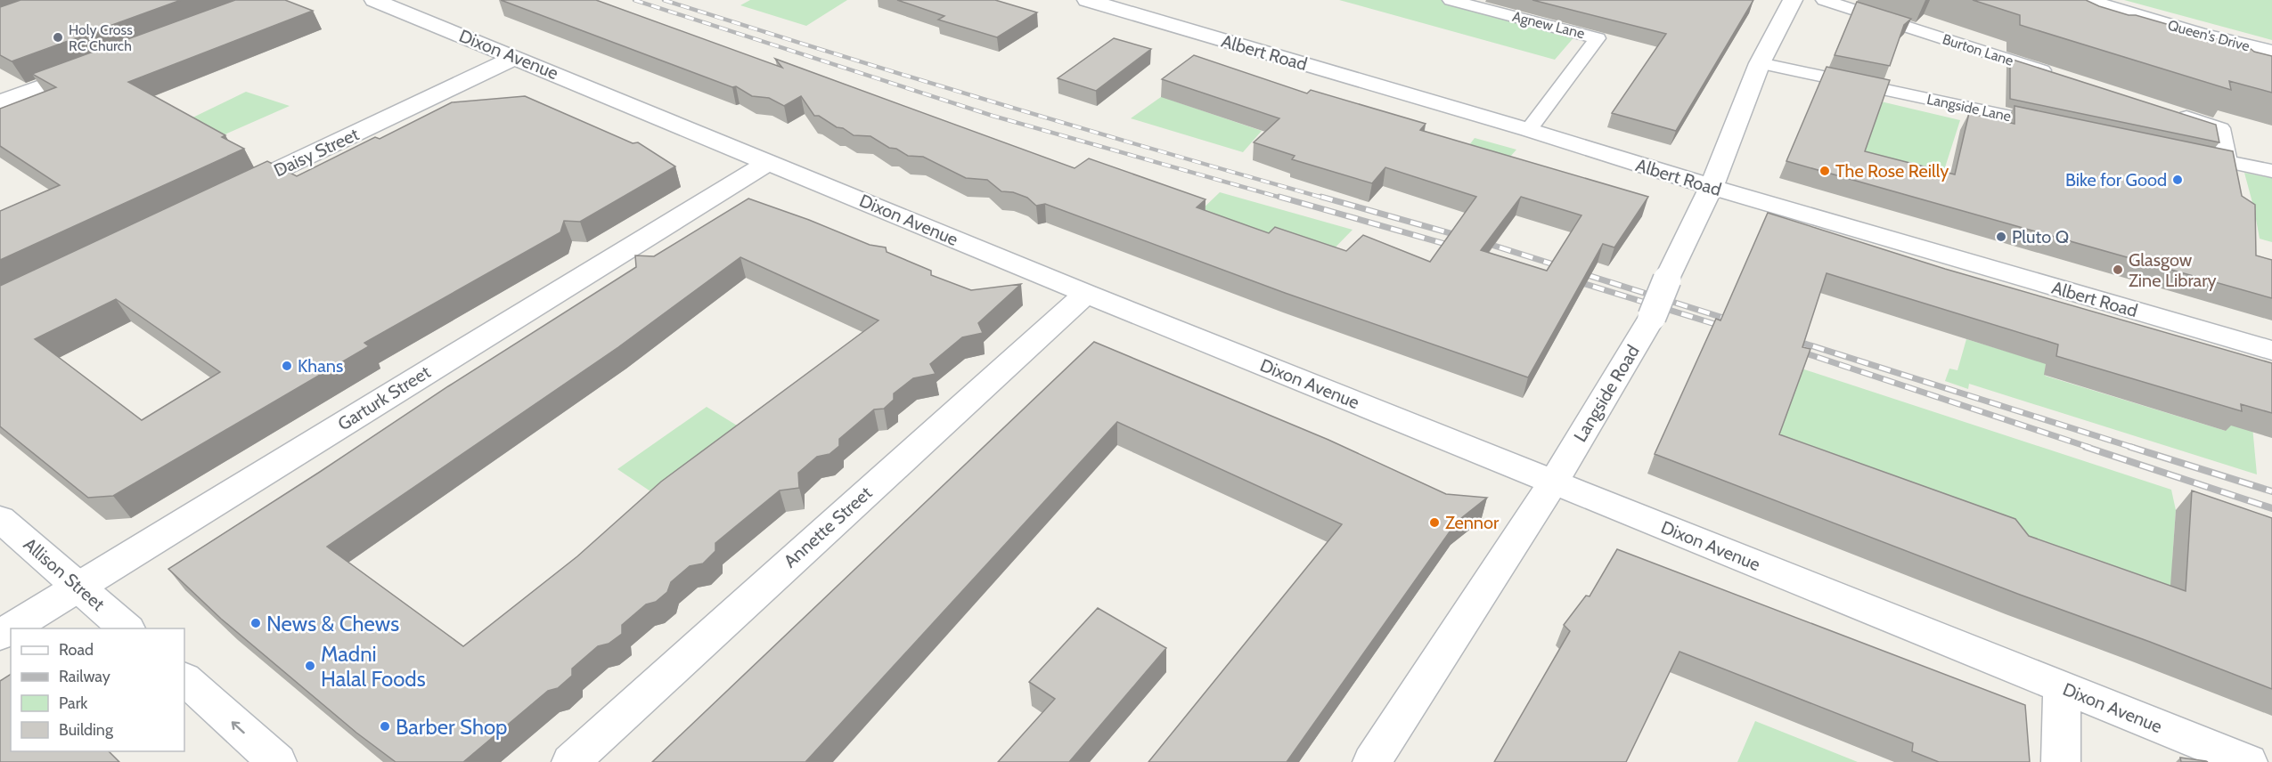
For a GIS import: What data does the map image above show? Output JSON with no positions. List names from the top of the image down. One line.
{"streets":{"street":["Queen's Drive","Albert Road","Dixon Avenue","Daisy Street","Langside Road","Garturk Street","Annette Street","Allison Street"],"lane":["Agnew Lane","Burton Lane","Langside Lane"]},"crossings":[["Agnew Lane","Albert Road"],["Albert Road","Langside Road"],["Dixon Avenue","Daisy Street"],["Dixon Avenue","Langside Road"],["Dixon Avenue","Garturk Street"],["Dixon Avenue","Annette Street"],["Langside Lane","Langside Road"],["Garturk Street","Allison Street"]],"places":["Holy Cross RC Church","The Rose Reilly","Bike for Good","Pluto Q","Glasgow Zine Library","Khans","Zennor","News & Chews","Madni Halal Foods","Barber Shop"],"legend":["Road","Railway","Park","Building"]}
